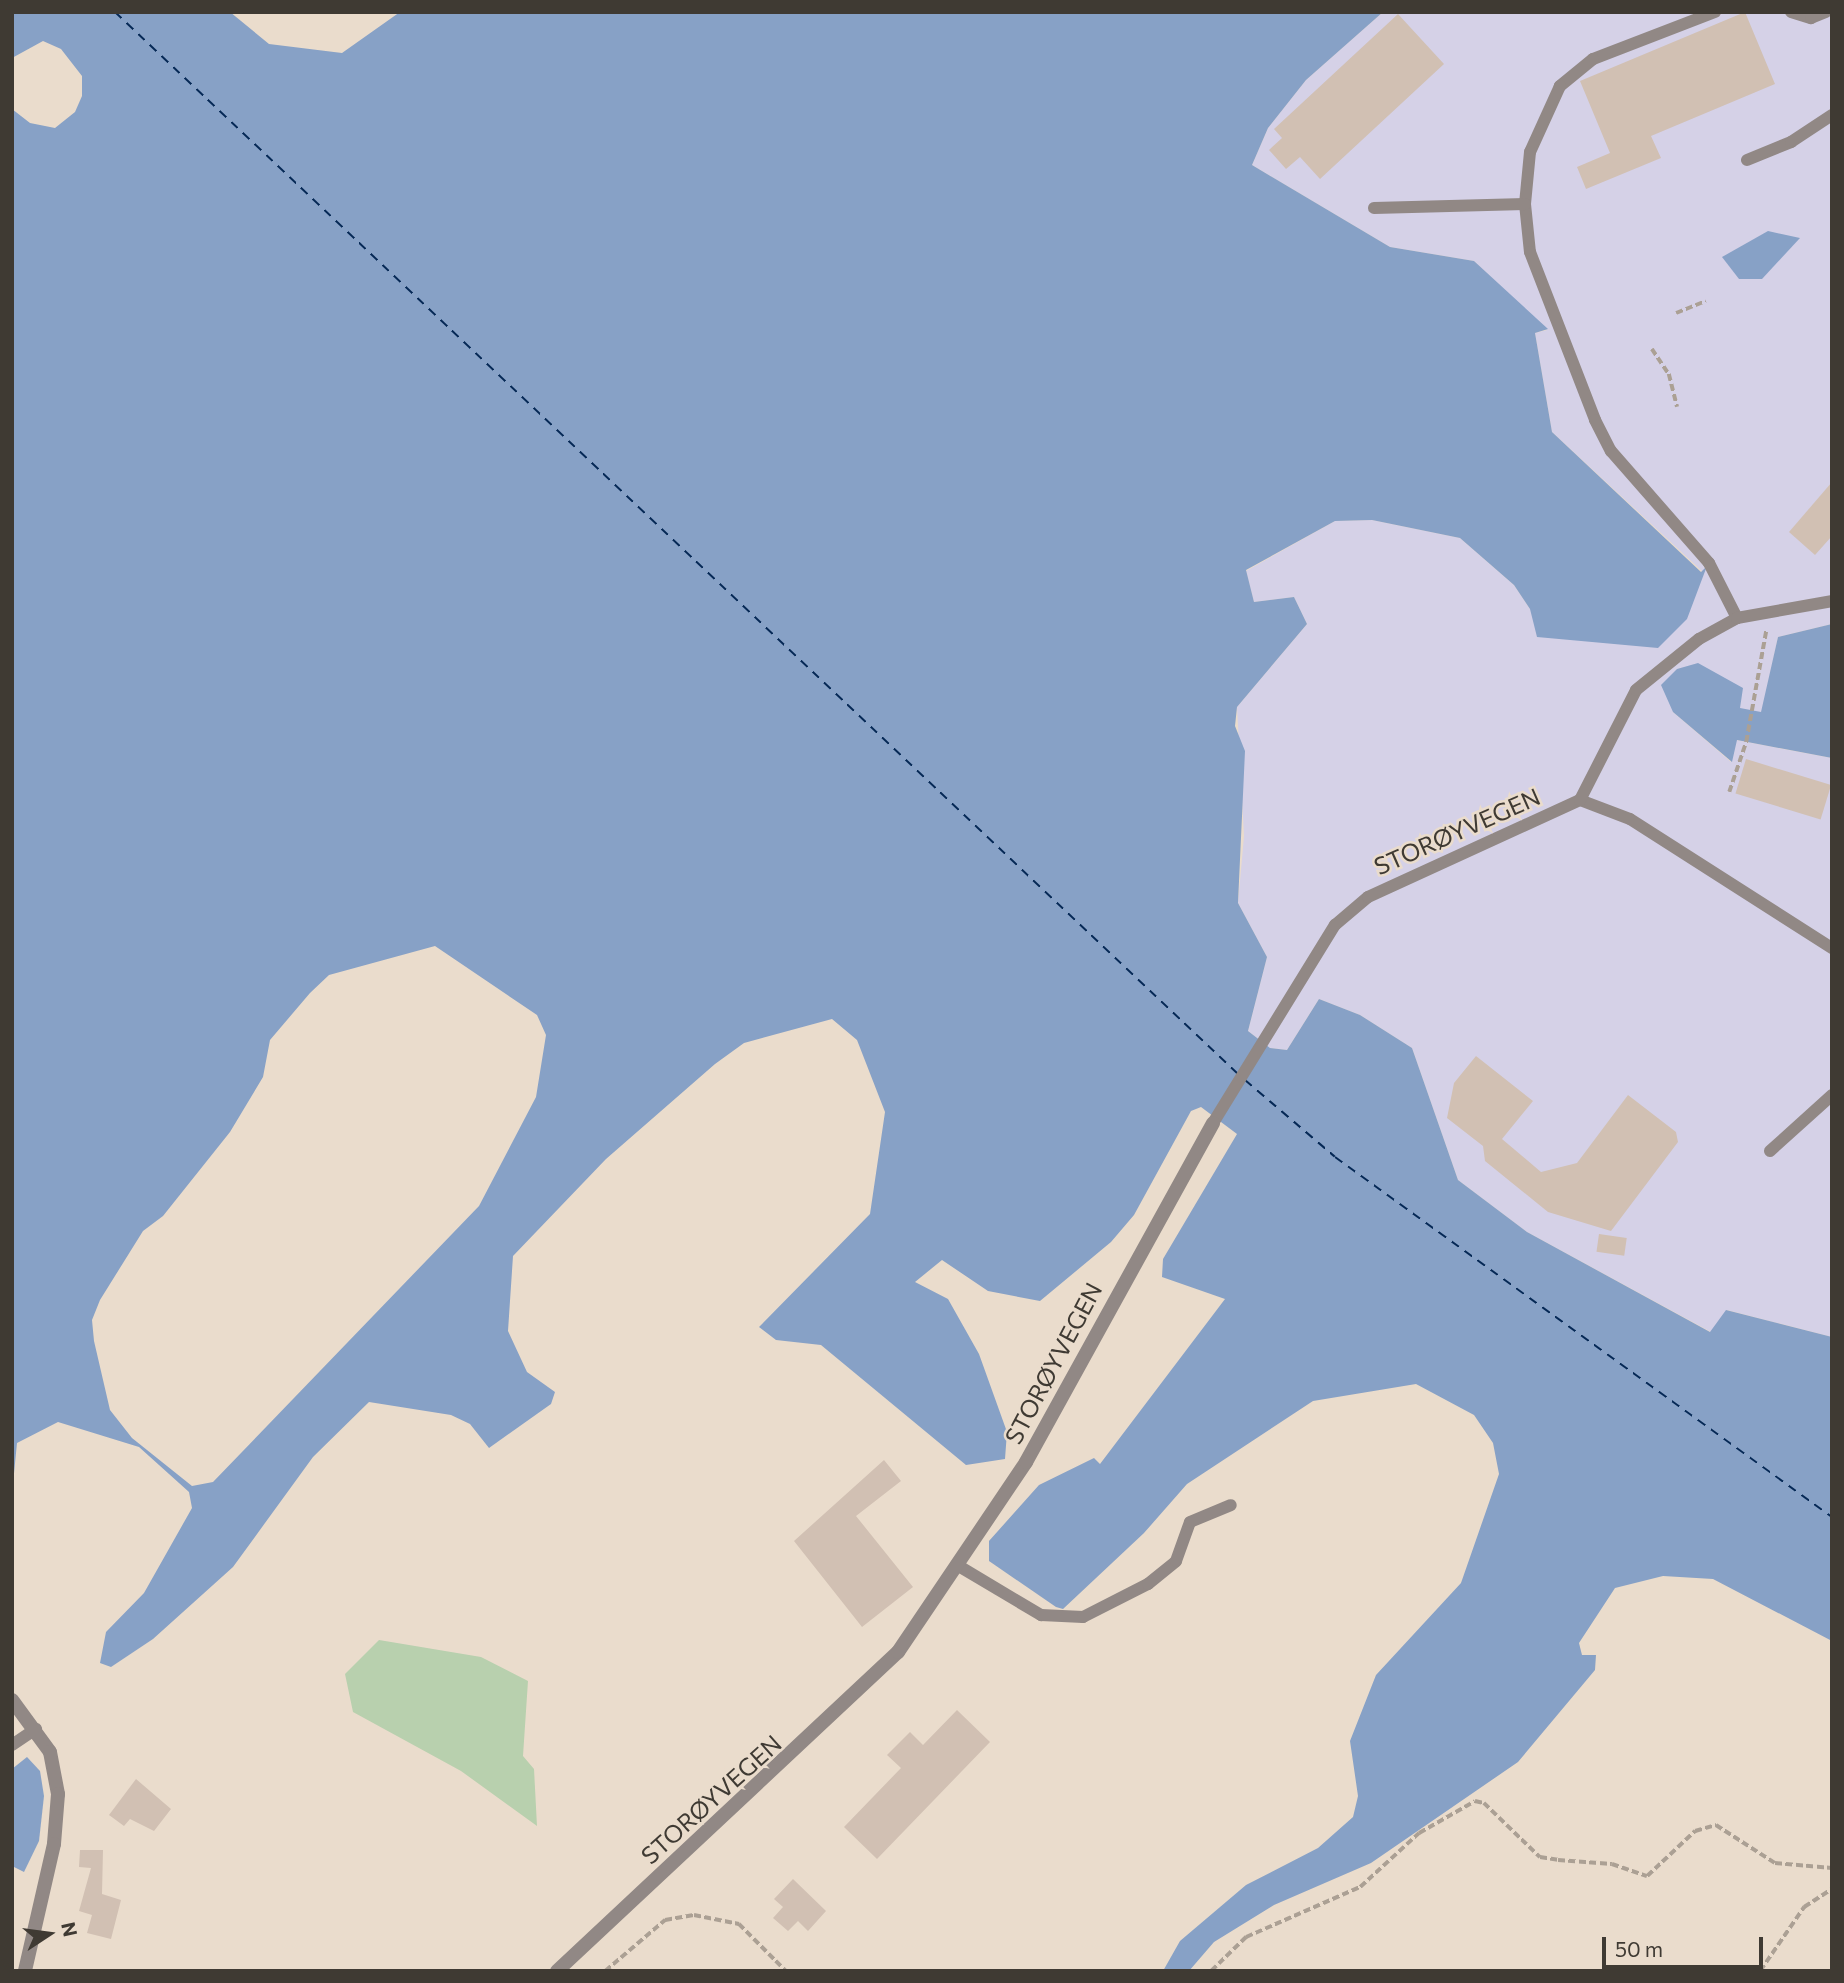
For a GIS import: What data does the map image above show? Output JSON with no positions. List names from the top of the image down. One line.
{"streets":{"street":["STORØYVEGEN"]},"scale_bar":"50 m","north":"right"}
